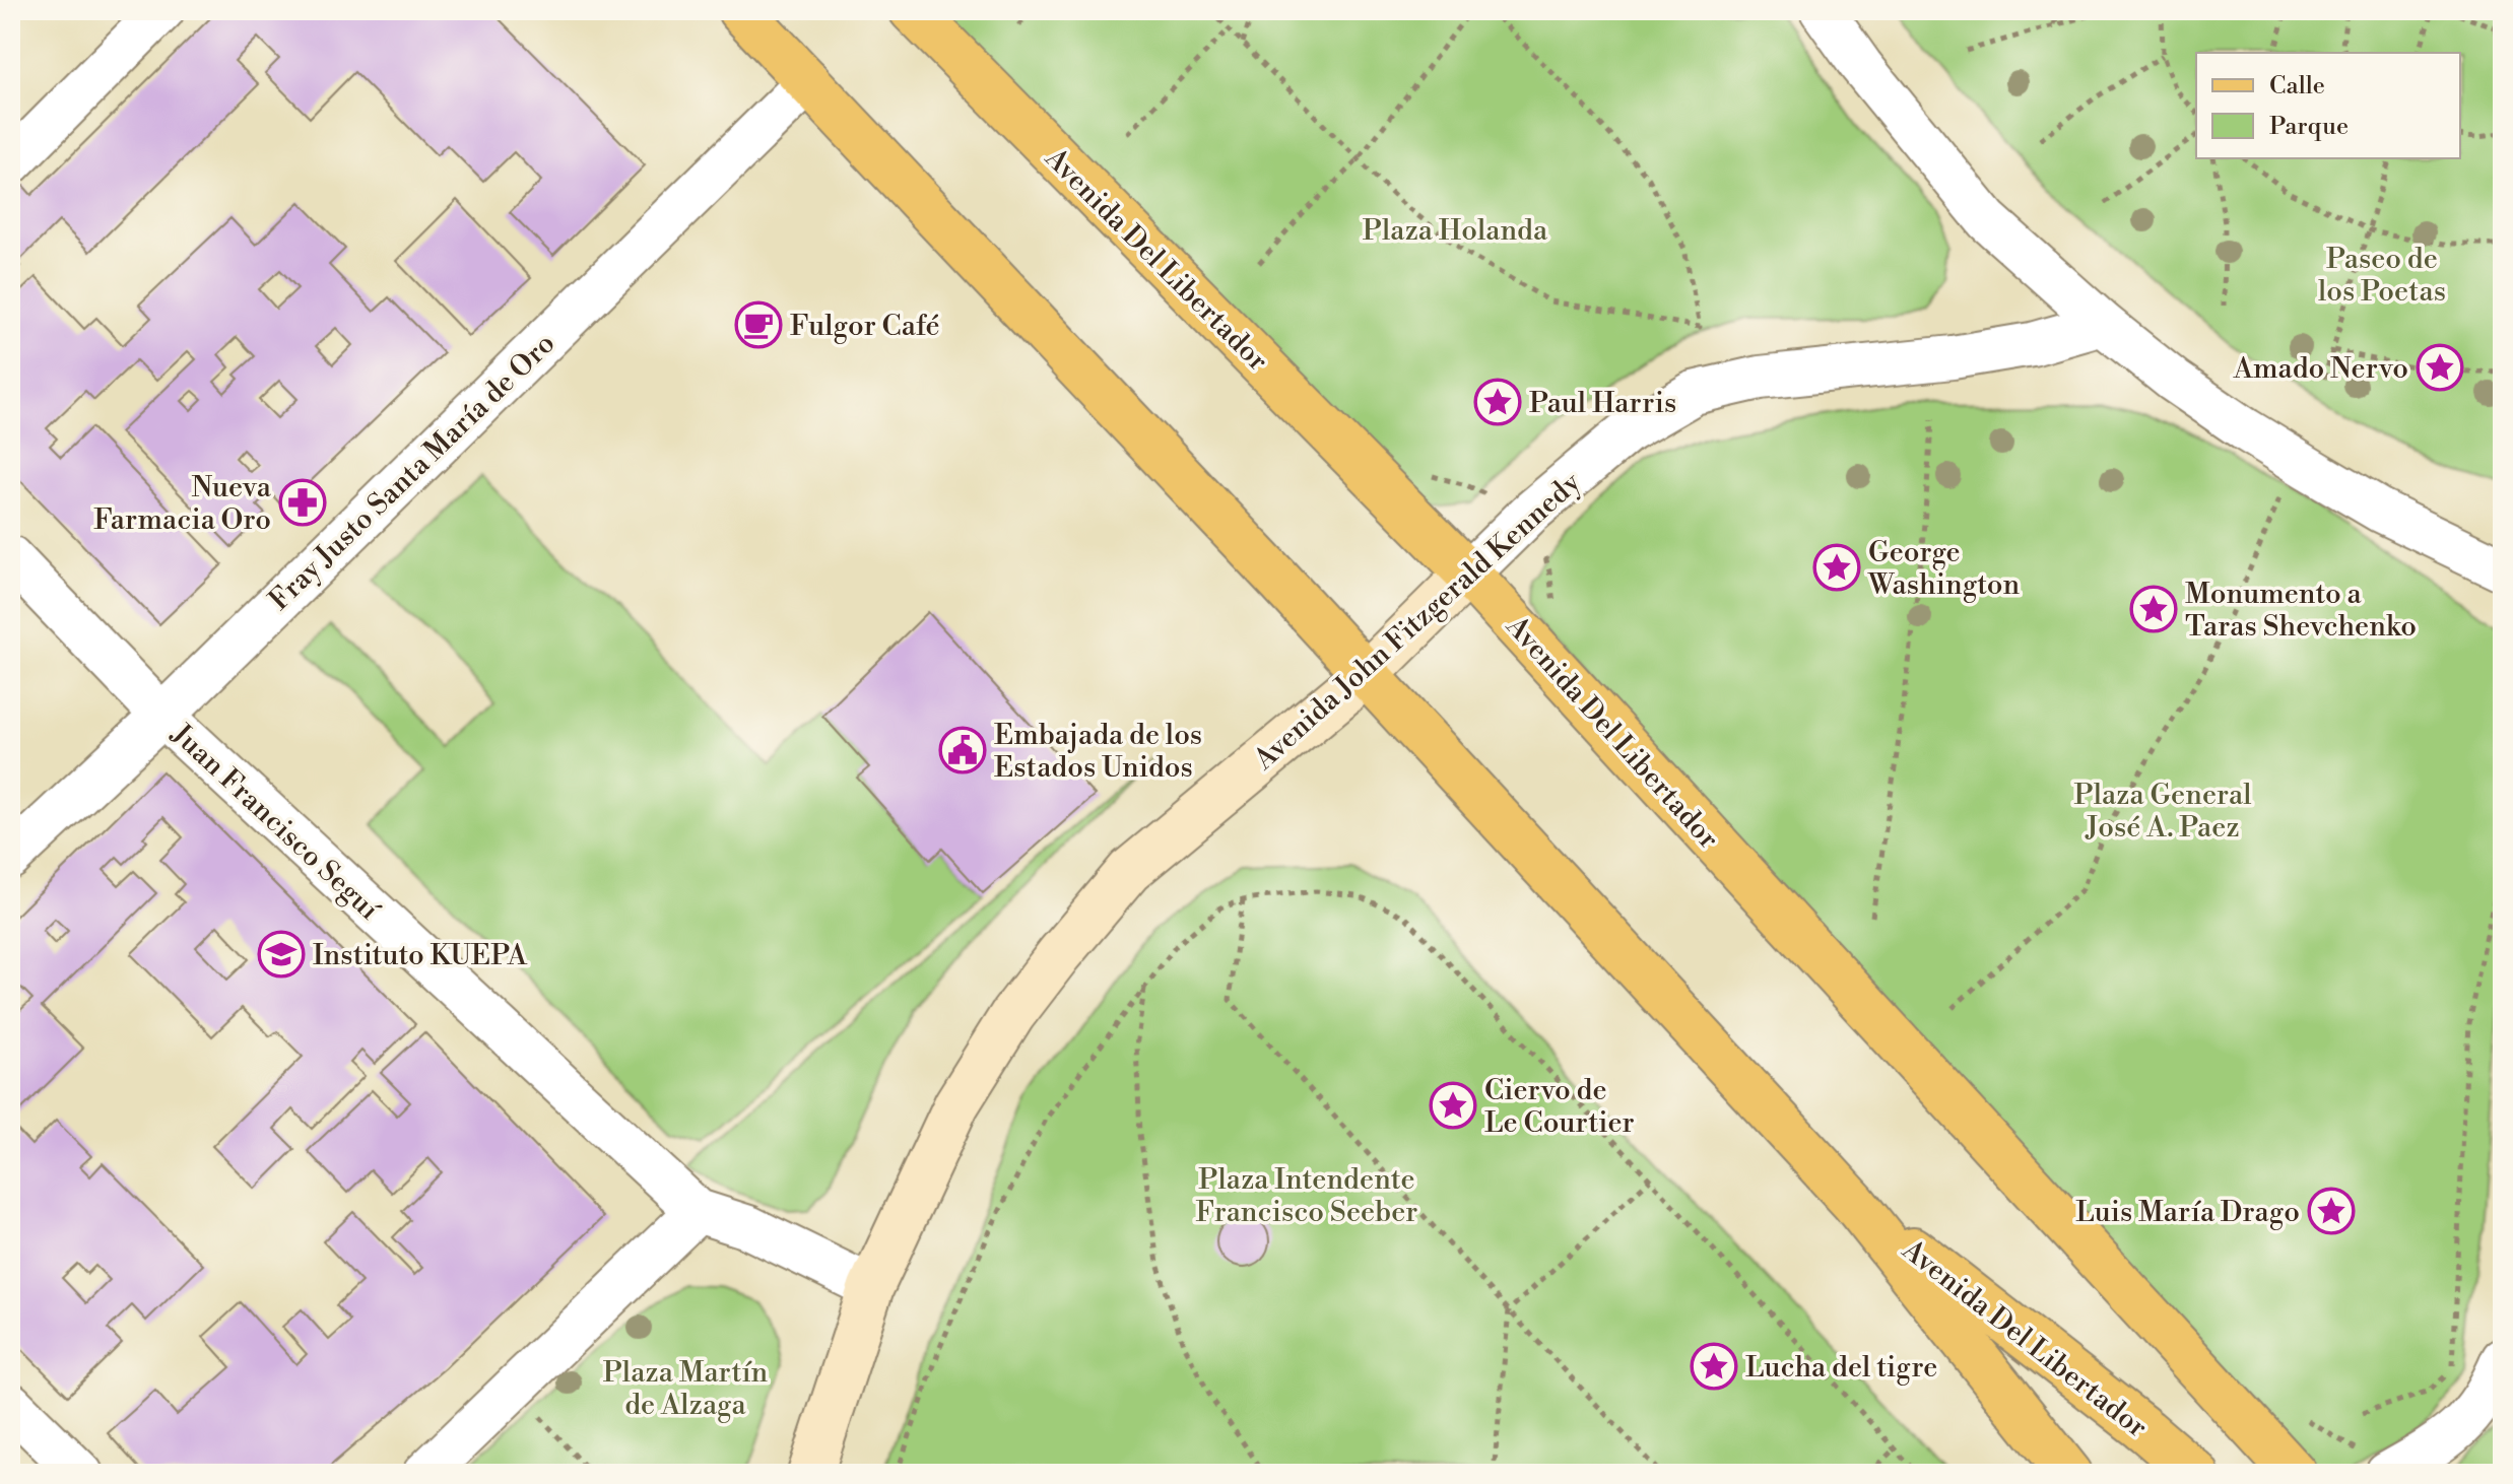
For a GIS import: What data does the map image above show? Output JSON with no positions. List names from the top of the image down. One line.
{"streets":{"main road":["Avenida Del Libertador","Avenida John Fitzgerald Kennedy"],"street":["Fray Justo Santa María de Oro","Juan Francisco Seguí"]},"crossings":[["Avenida Del Libertador","Fray Justo Santa María de Oro"],["Avenida Del Libertador","Avenida John Fitzgerald Kennedy"],["Fray Justo Santa María de Oro","Juan Francisco Seguí"],["Avenida John Fitzgerald Kennedy","Juan Francisco Seguí"]],"parks":["Plaza Holanda","Paseo de los Poetas","Plaza General José A. Paez","Plaza Intendente Francisco Seeber","Plaza Martín de Alzaga"],"places":{"cafe":["Fulgor Café"],"place":["Amado Nervo","Paul Harris","George Washington","Monumento a Taras Shevchenko","Ciervo de Le Courtier","Luis María Drago","Lucha del tigre"],"pharmacy":["Nueva Farmacia Oro"],"public building":["Embajada de los Estados Unidos"],"school or university":["Instituto KUEPA"]},"legend":["Calle","Parque"]}
